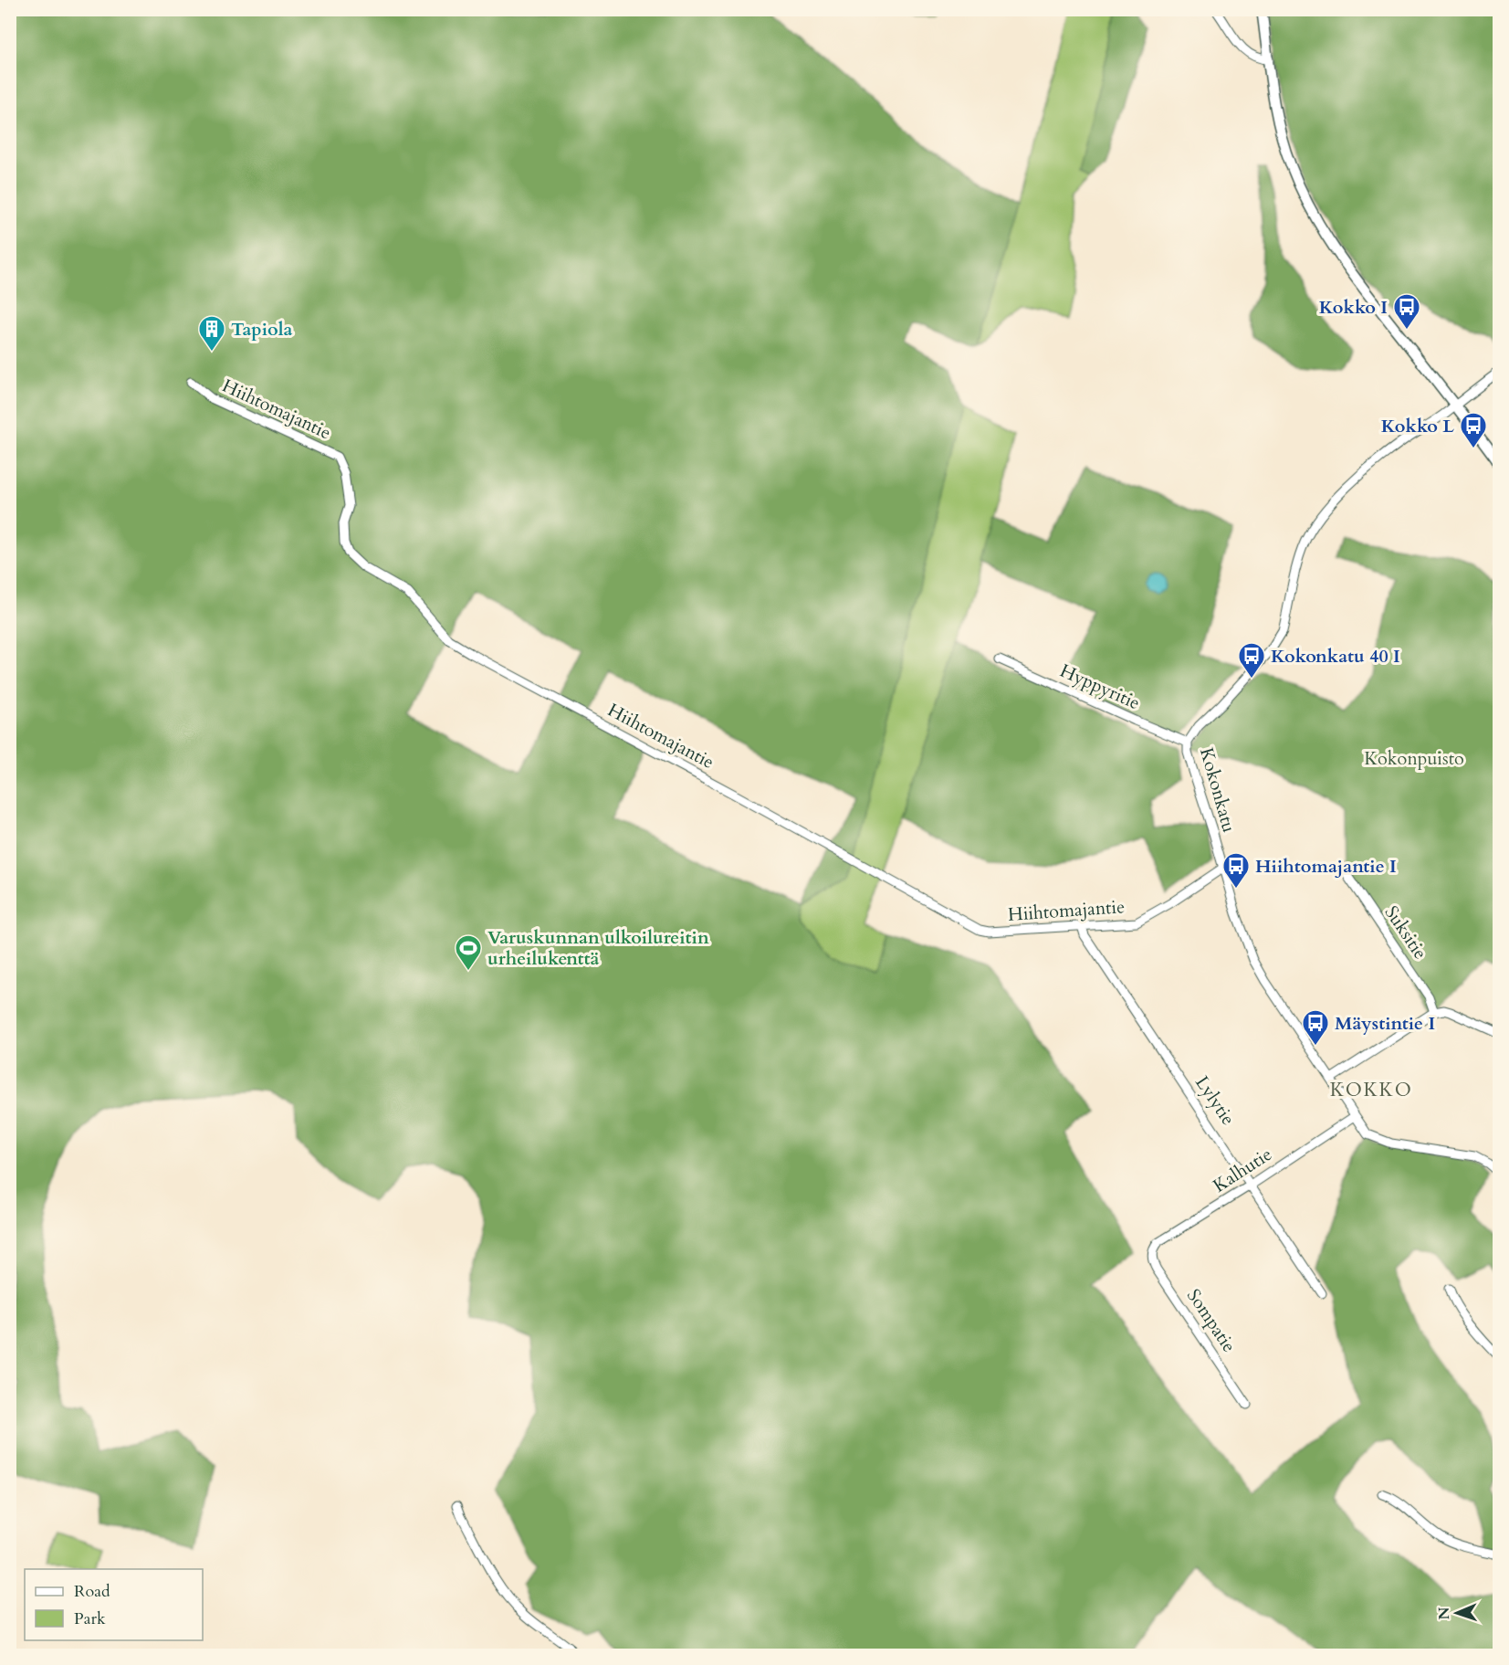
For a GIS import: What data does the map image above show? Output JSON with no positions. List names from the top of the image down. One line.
{"streets":{"street":["Hiihtomajantie","Hyppyritie","Kokonkatu","Suksitie","Lylytie","Kalhutie","Sompatie"]},"crossings":[["Hiihtomajantie","Kokonkatu"],["Hiihtomajantie","Lylytie"],["Hyppyritie","Kokonkatu"],["Kokonkatu","Kalhutie"],["Lylytie","Kalhutie"],["Kalhutie","Sompatie"]],"districts":["KOKKO"],"parks":["Kokonpuisto"],"places":{"bus stop":["Kokko I","Kokko L","Kokonkatu 40 I","Hiihtomajantie I","Mäystintie I"],"building":["Tapiola"],"sports":["Varuskunnan ulkoilureitin urheilukenttä"]},"legend":["Road","Park"],"north":"left"}
